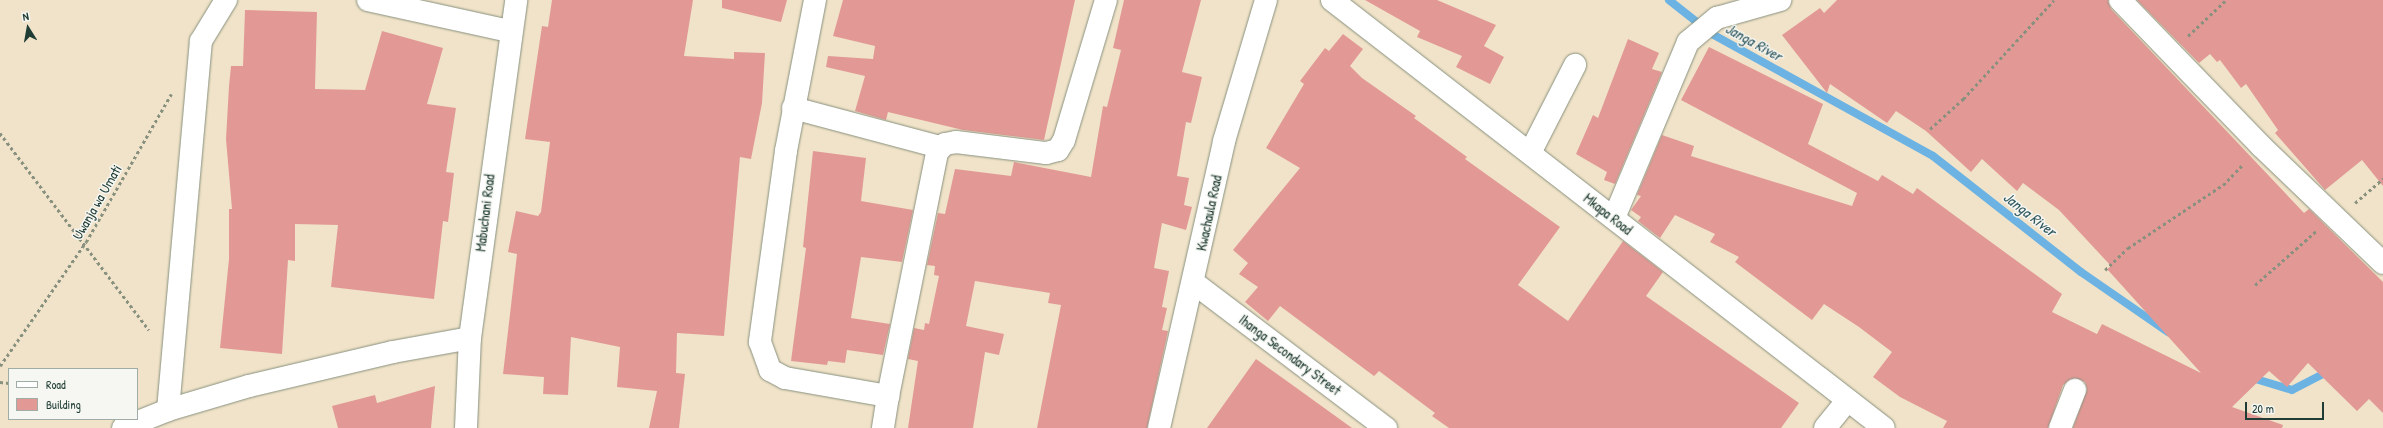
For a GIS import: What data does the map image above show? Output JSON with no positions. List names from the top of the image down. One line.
{"streets":{"street":["Mabuchani Road","Kwachaula Road","Mkapa Road","Ihanga Secondary Street"],"path":["Uwanja wa Umati"]},"crossings":[["Kwachaula Road","Ihanga Secondary Street"]],"water":["Janga River"],"legend":["Road","Building"],"scale_bar":"20 m","north":"top"}
